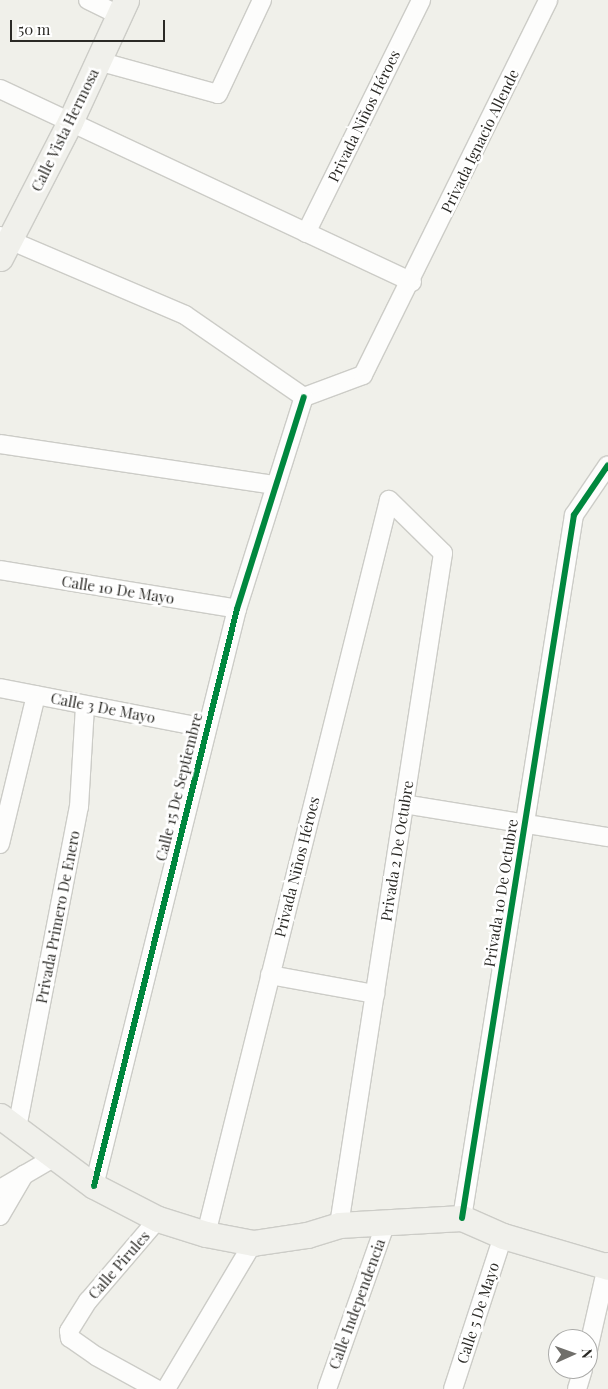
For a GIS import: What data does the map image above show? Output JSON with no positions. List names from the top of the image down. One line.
{"streets":{"street":["Privada Niños Héroes","Calle Vista Hermosa","Privada Ignacio Allende","Calle 10 De Mayo","Calle 3 De Mayo","Calle 15 De Septiembre","Privada 2 De Octubre","Privada 10 De Octubre","Privada Primero De Enero","Calle Pirules","Calle Independencia","Calle 5 De Mayo"]},"crossings":[["Privada Niños Héroes","Privada 2 De Octubre"],["Privada Ignacio Allende","Calle 15 De Septiembre"],["Calle 10 De Mayo","Calle 15 De Septiembre"],["Calle 3 De Mayo","Calle 15 De Septiembre"],["Calle 3 De Mayo","Privada Primero De Enero"],["Calle 15 De Septiembre","Calle Pirules"],["Privada Primero De Enero","Calle Pirules"]],"scale_bar":"50 m","north":"right"}
